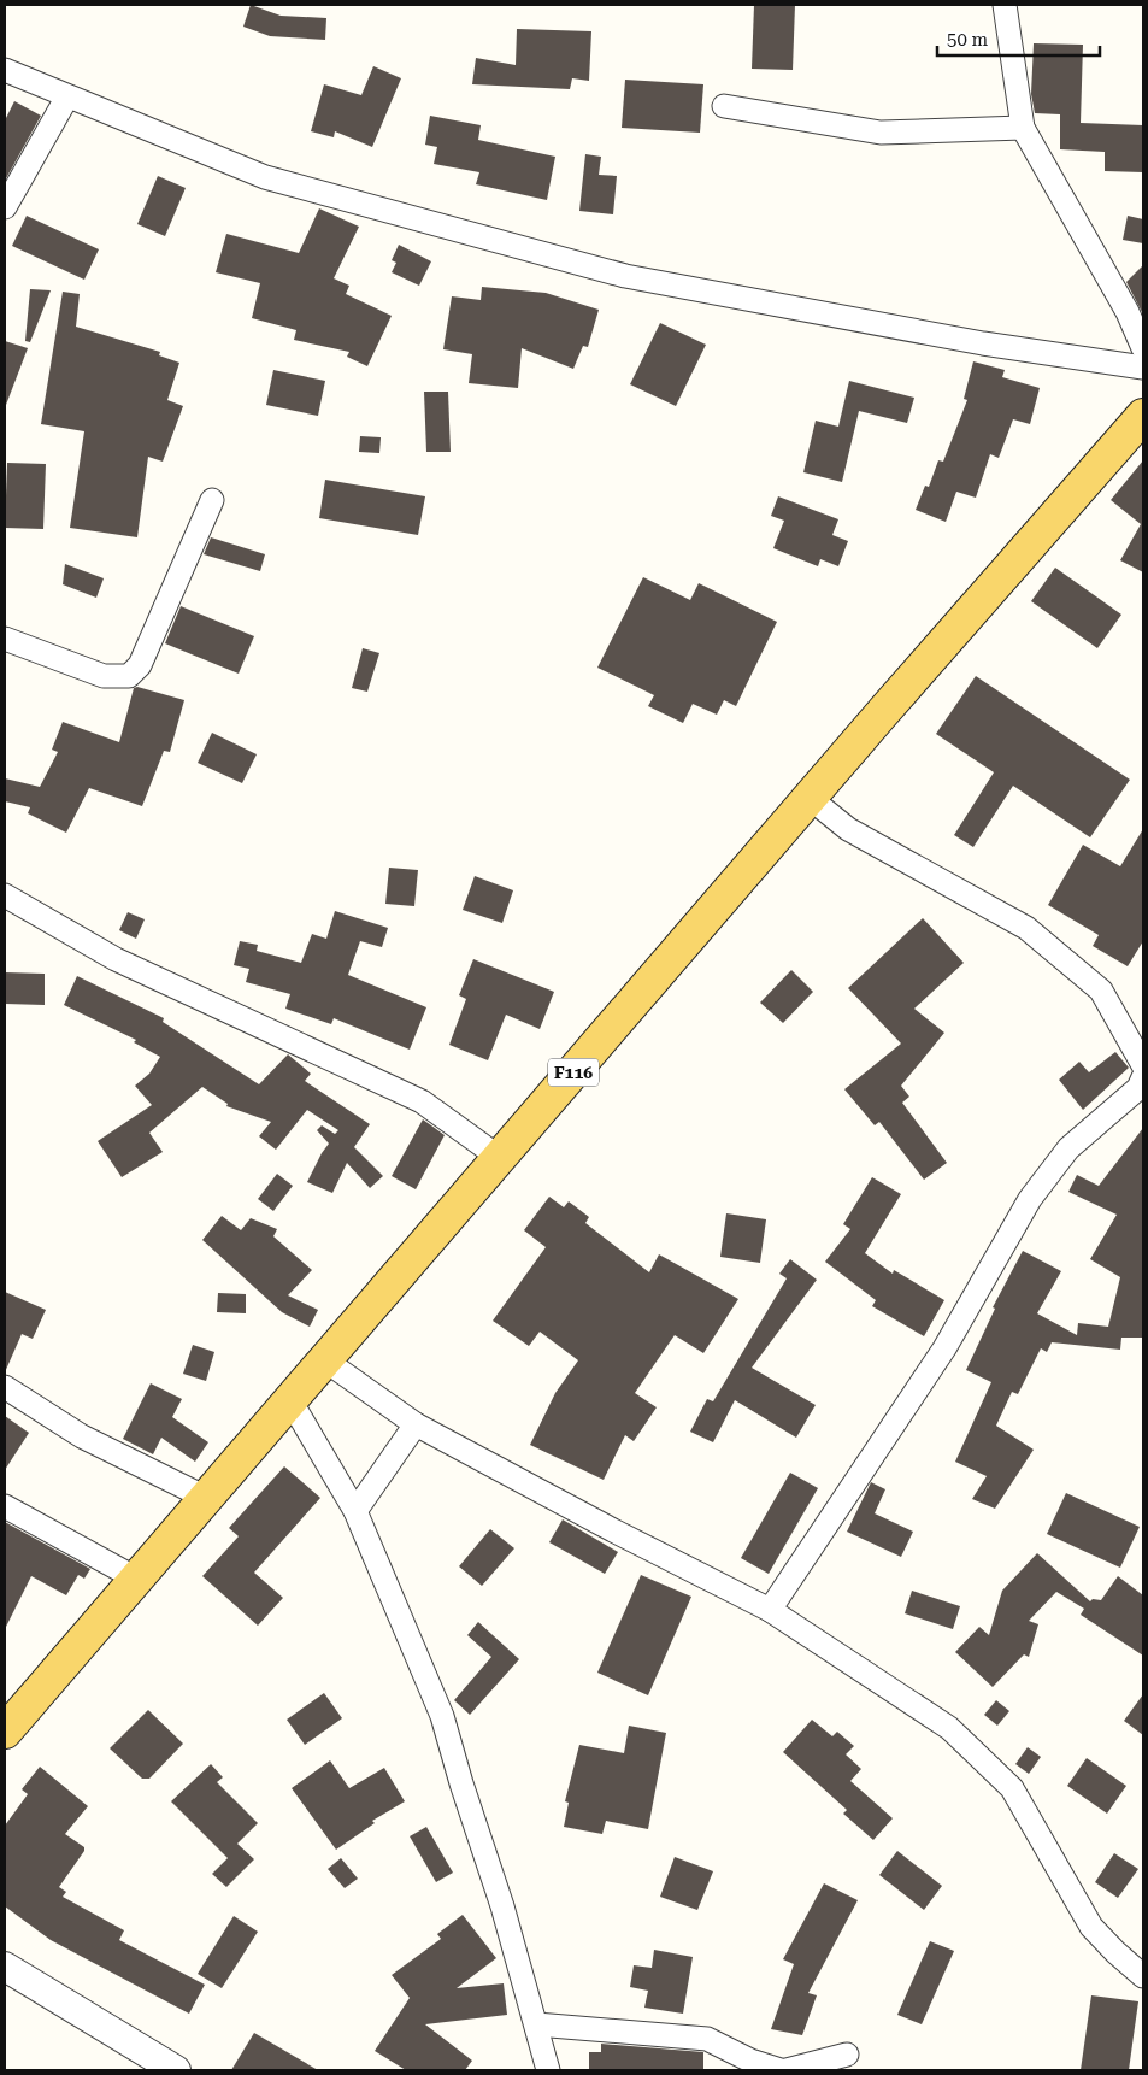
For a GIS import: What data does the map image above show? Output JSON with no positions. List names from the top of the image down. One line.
{"streets":{"main road":["F116"]},"scale_bar":"50 m"}
